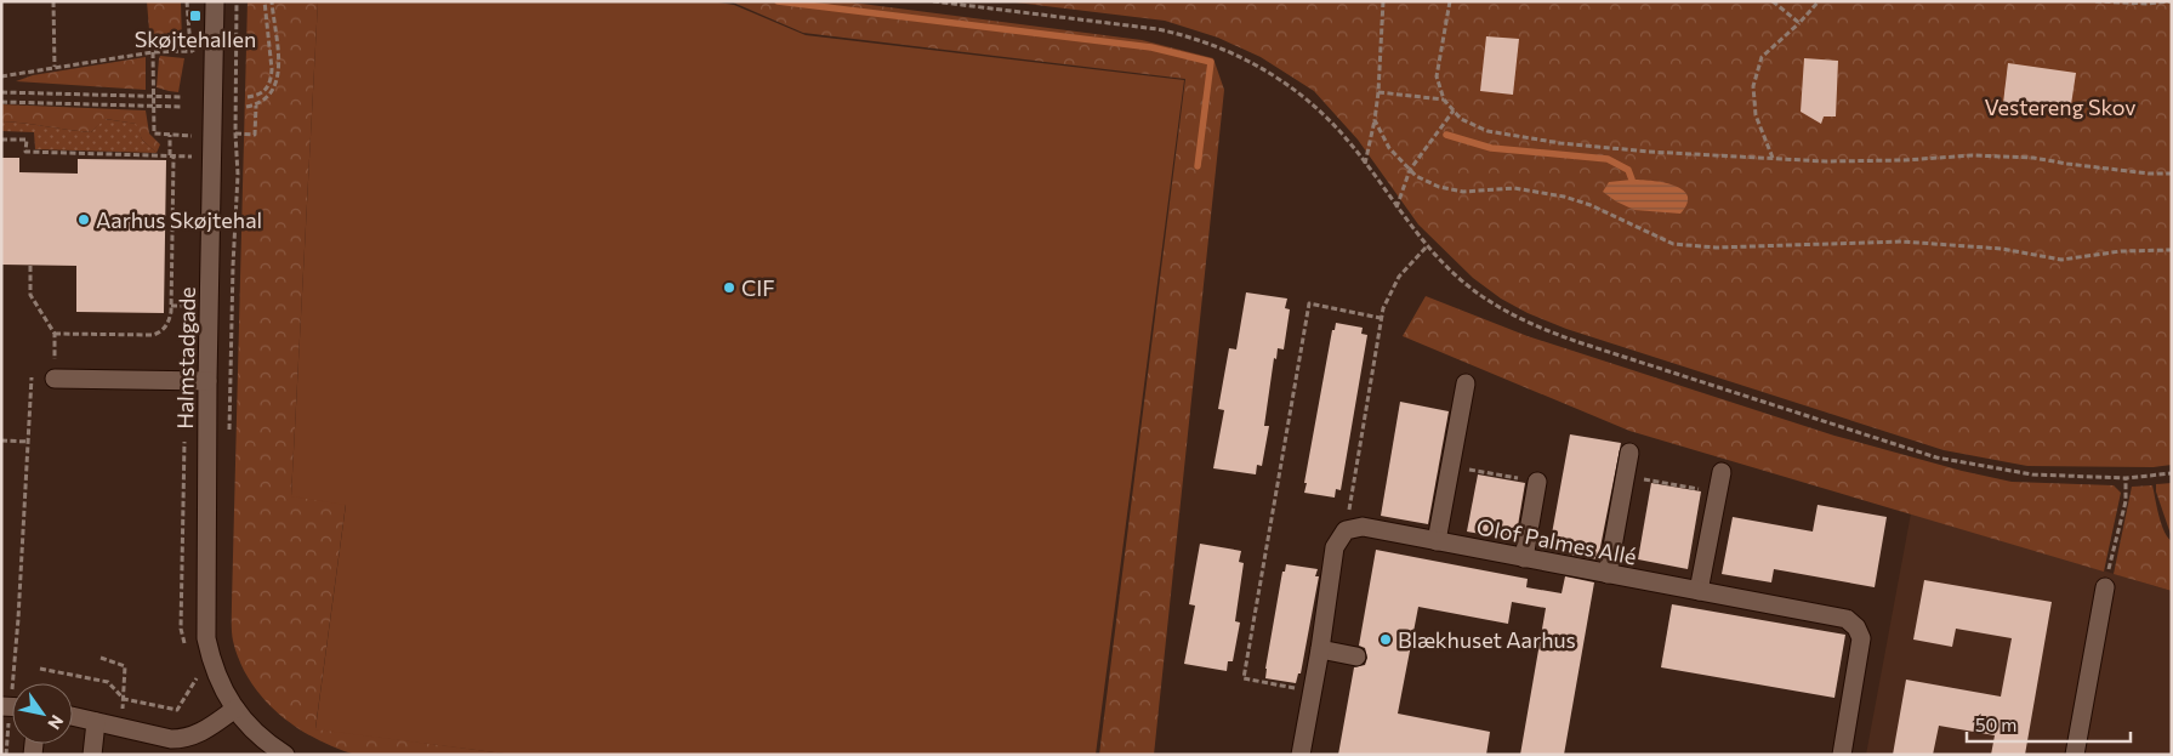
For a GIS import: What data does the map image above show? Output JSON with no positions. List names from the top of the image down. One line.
{"streets":{"street":["Halmstadgade","Olof Palmes Allé"]},"parks":["Vestereng Skov"],"places":{"transit":["Skøjtehallen"],"other":["Aarhus Skøjtehal","CIF","Blækhuset Aarhus"]},"scale_bar":"50 m","north":"bottom right"}
